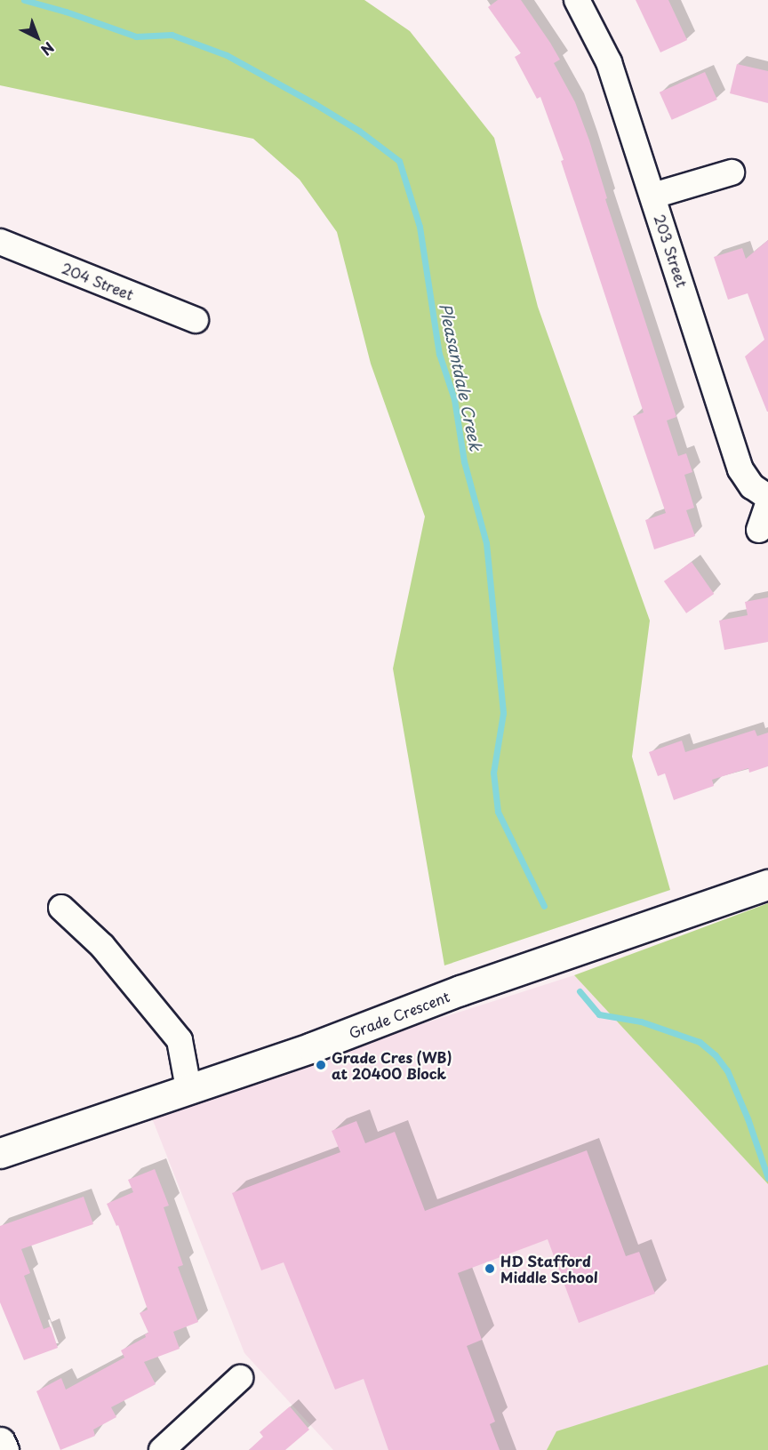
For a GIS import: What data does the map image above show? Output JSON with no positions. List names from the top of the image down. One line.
{"streets":{"street":["203 Street","204 Street","Grade Crescent"]},"water":["Pleasantdale Creek"],"places":["Grade Cres (WB) at 20400 Block","HD Stafford Middle School"],"north":"bottom right"}
